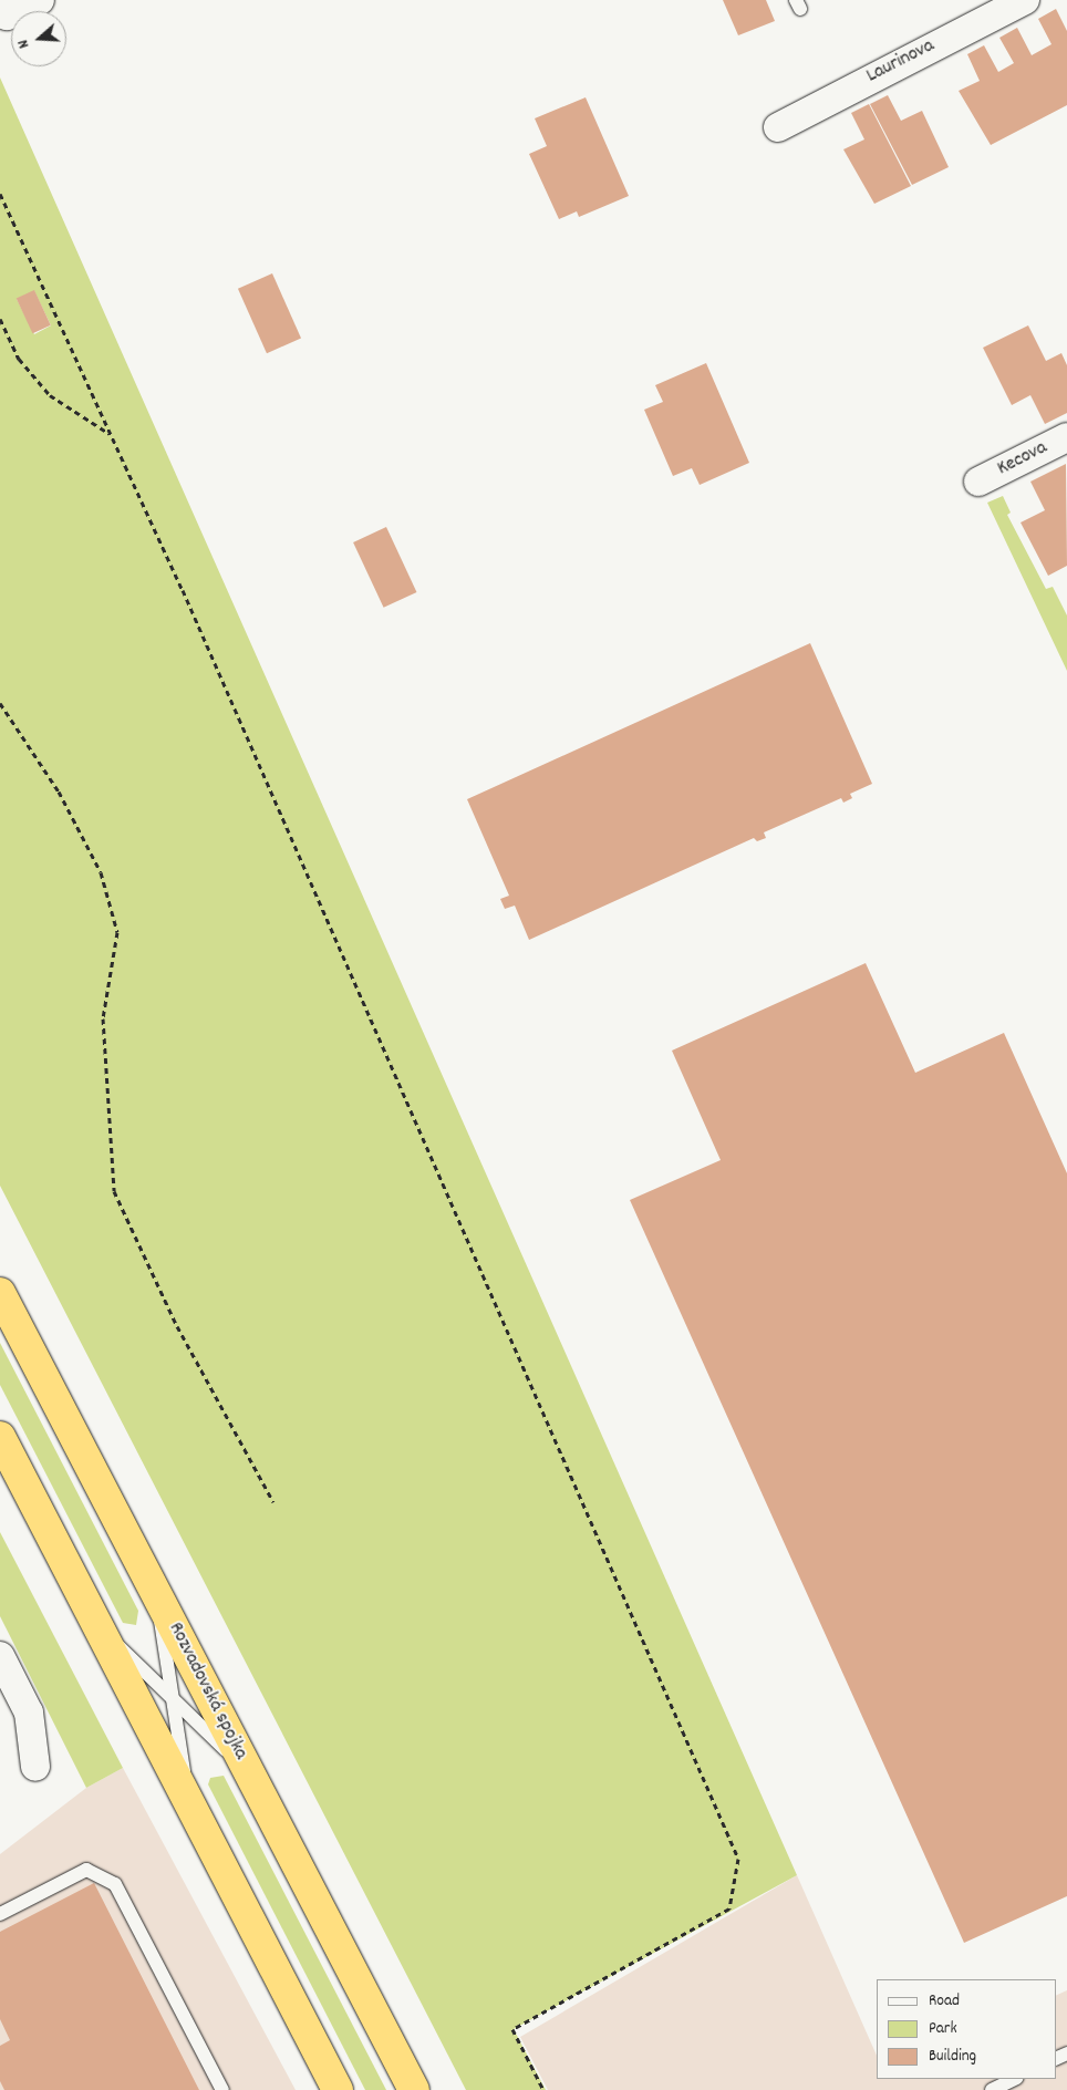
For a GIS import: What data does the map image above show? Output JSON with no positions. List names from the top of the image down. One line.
{"streets":{"highway":["Rozvadovská spojka"],"street":["Laurinova","Kecova"]},"legend":["Road","Park","Building"],"north":"left"}
